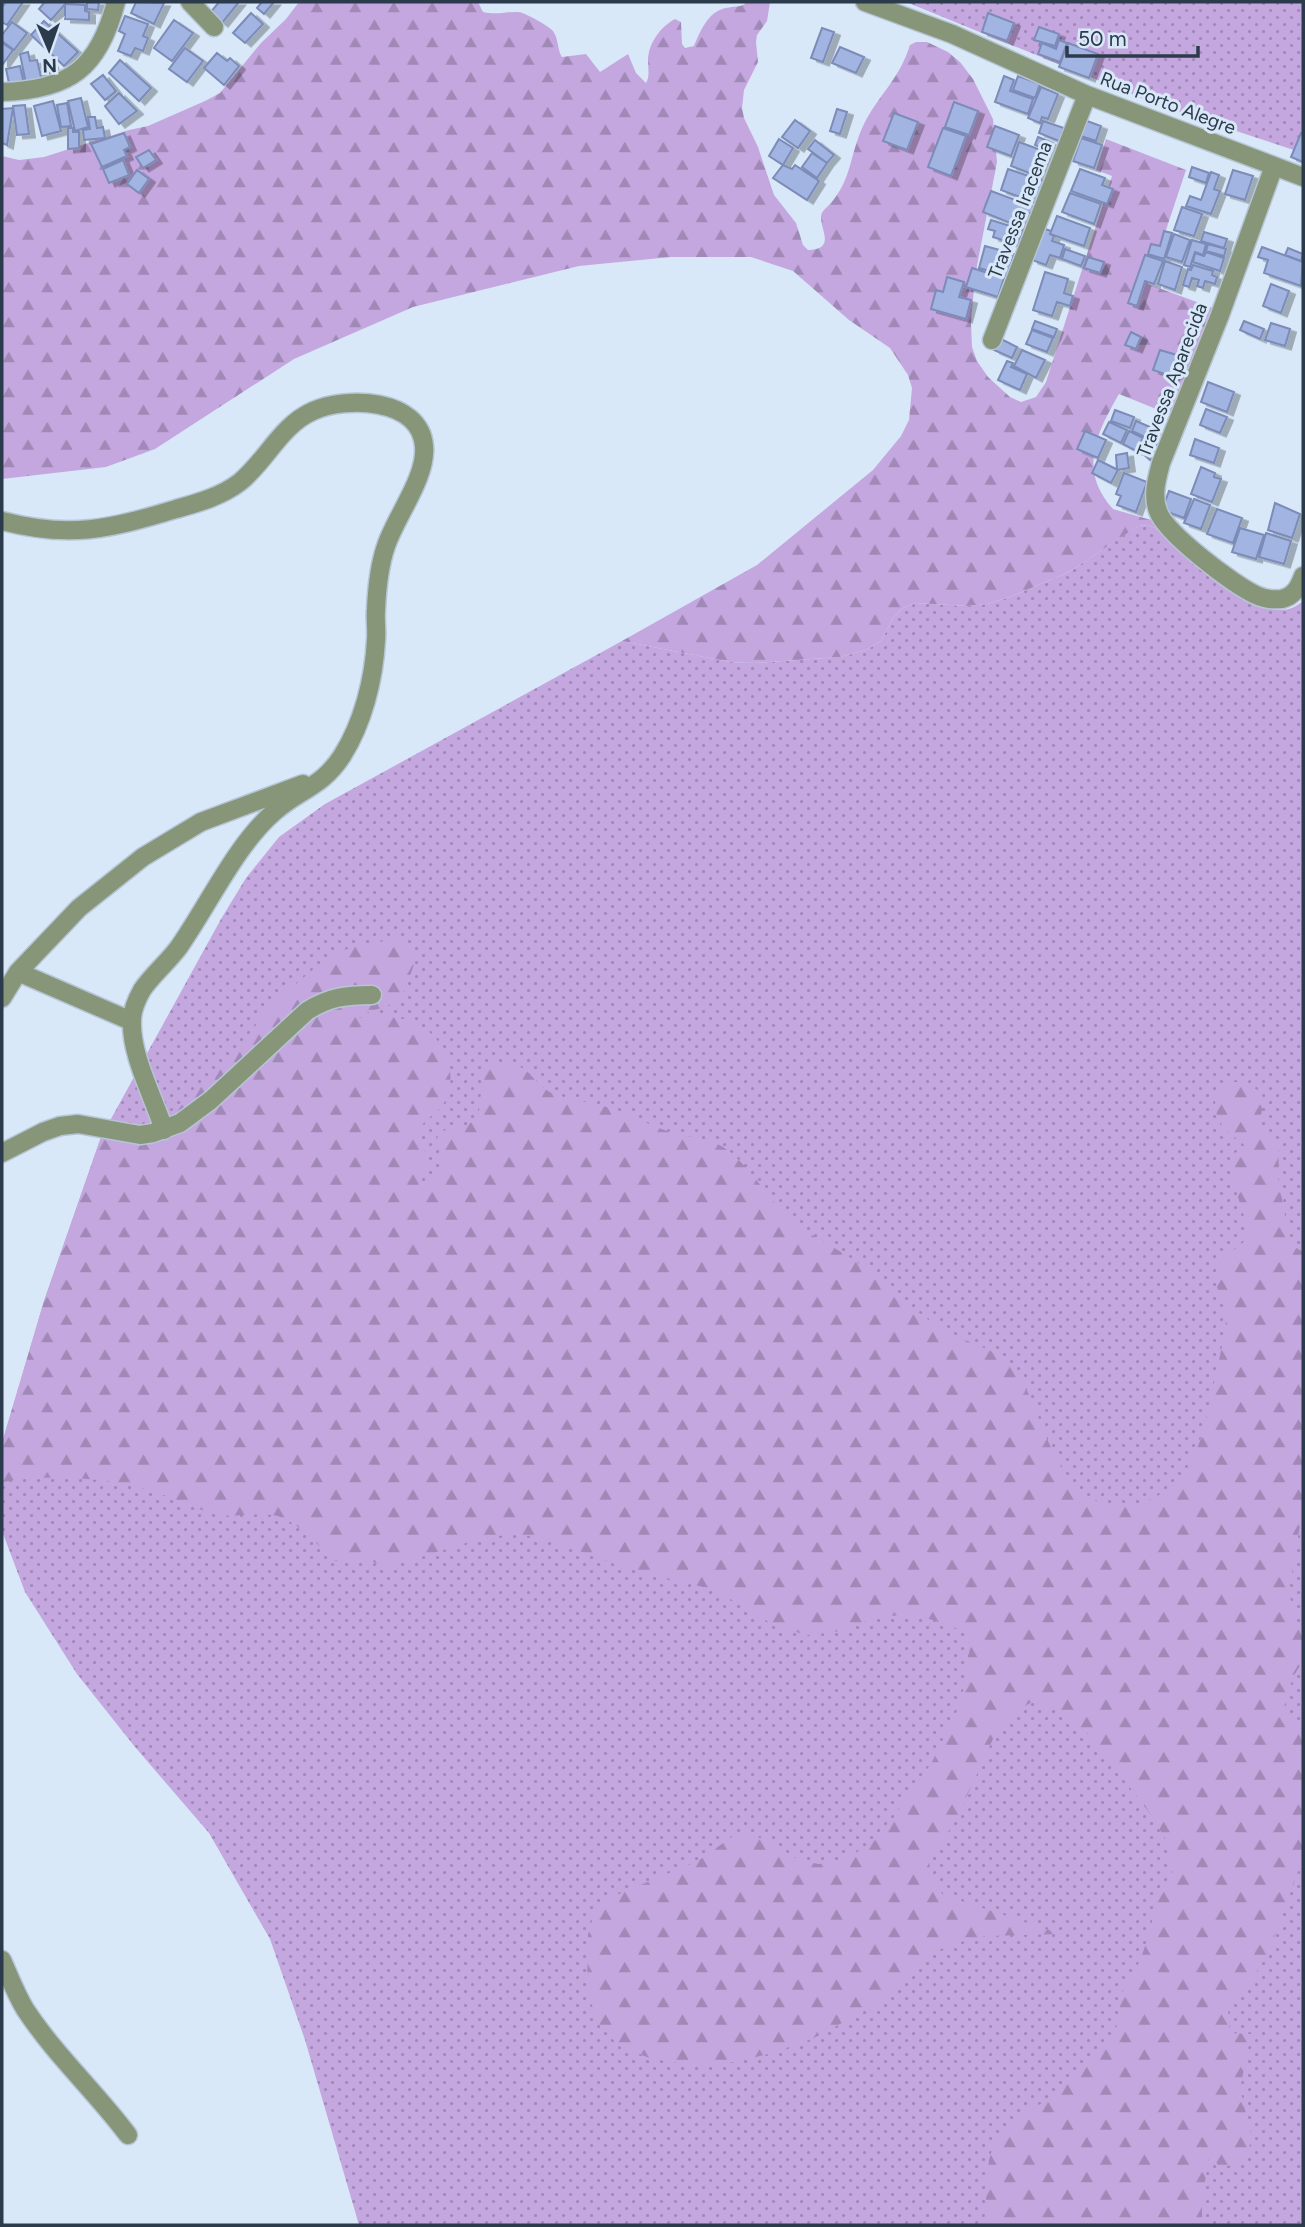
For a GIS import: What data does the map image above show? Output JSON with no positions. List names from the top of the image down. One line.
{"streets":{"street":["Rua Porto Alegre","Travessa Iracema","Travessa Aparecida"]},"crossings":[["Rua Porto Alegre","Travessa Iracema"],["Rua Porto Alegre","Travessa Aparecida"]],"scale_bar":"50 m","north":"bottom"}
